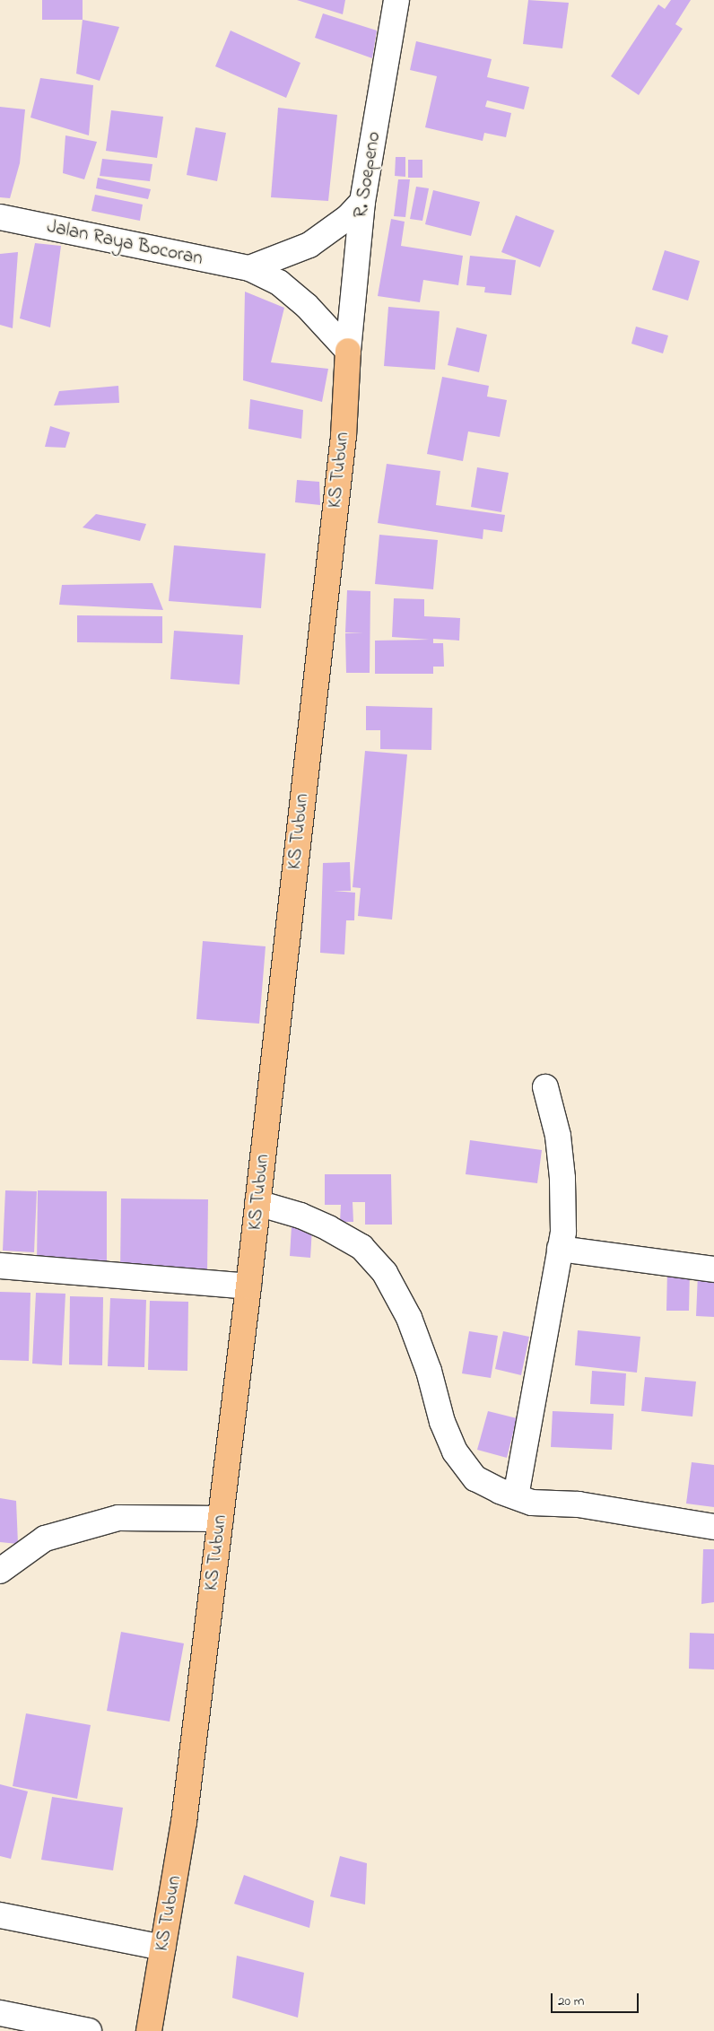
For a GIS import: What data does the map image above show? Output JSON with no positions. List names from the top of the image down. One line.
{"streets":{"main road":["KS Tubun"],"street":["R. Soepeno","Jalan Raya Bocoran"]},"crossings":[["R. Soepeno","Jalan Raya Bocoran"],["R. Soepeno","KS Tubun"],["Jalan Raya Bocoran","KS Tubun"]],"scale_bar":"20 m"}
